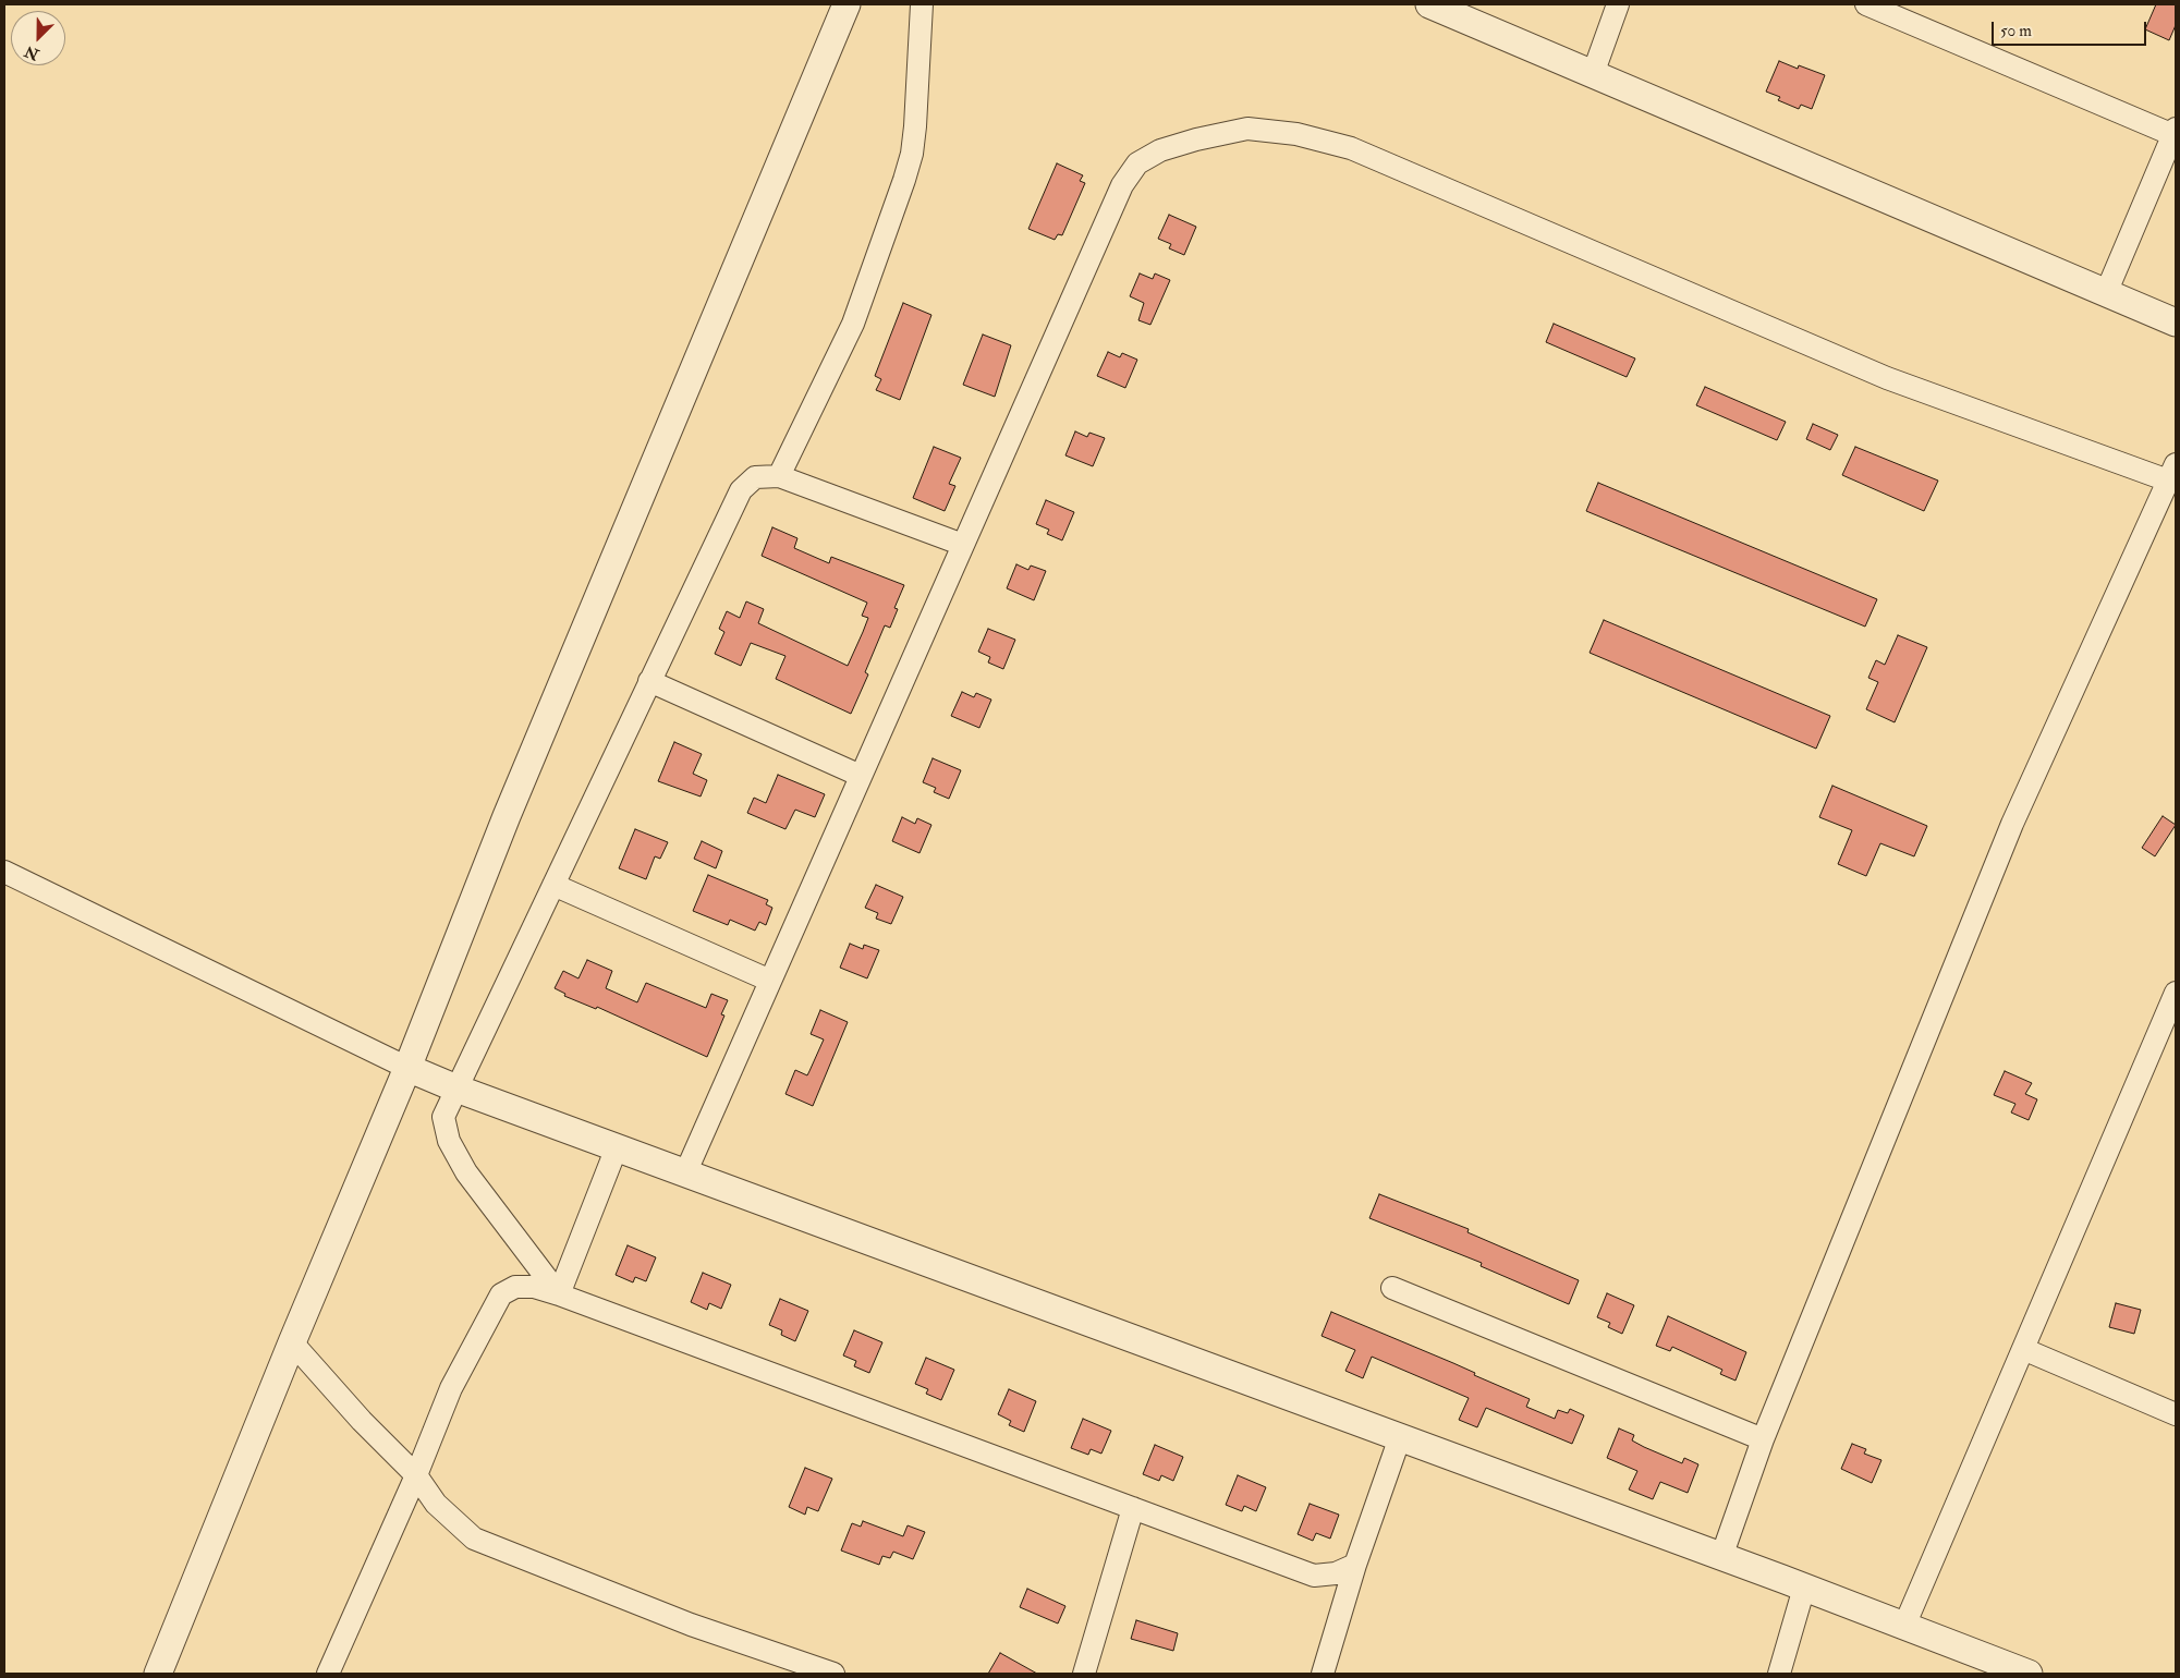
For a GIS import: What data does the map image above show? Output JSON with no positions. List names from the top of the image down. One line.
{"scale_bar":"50 m","north":"bottom left"}
